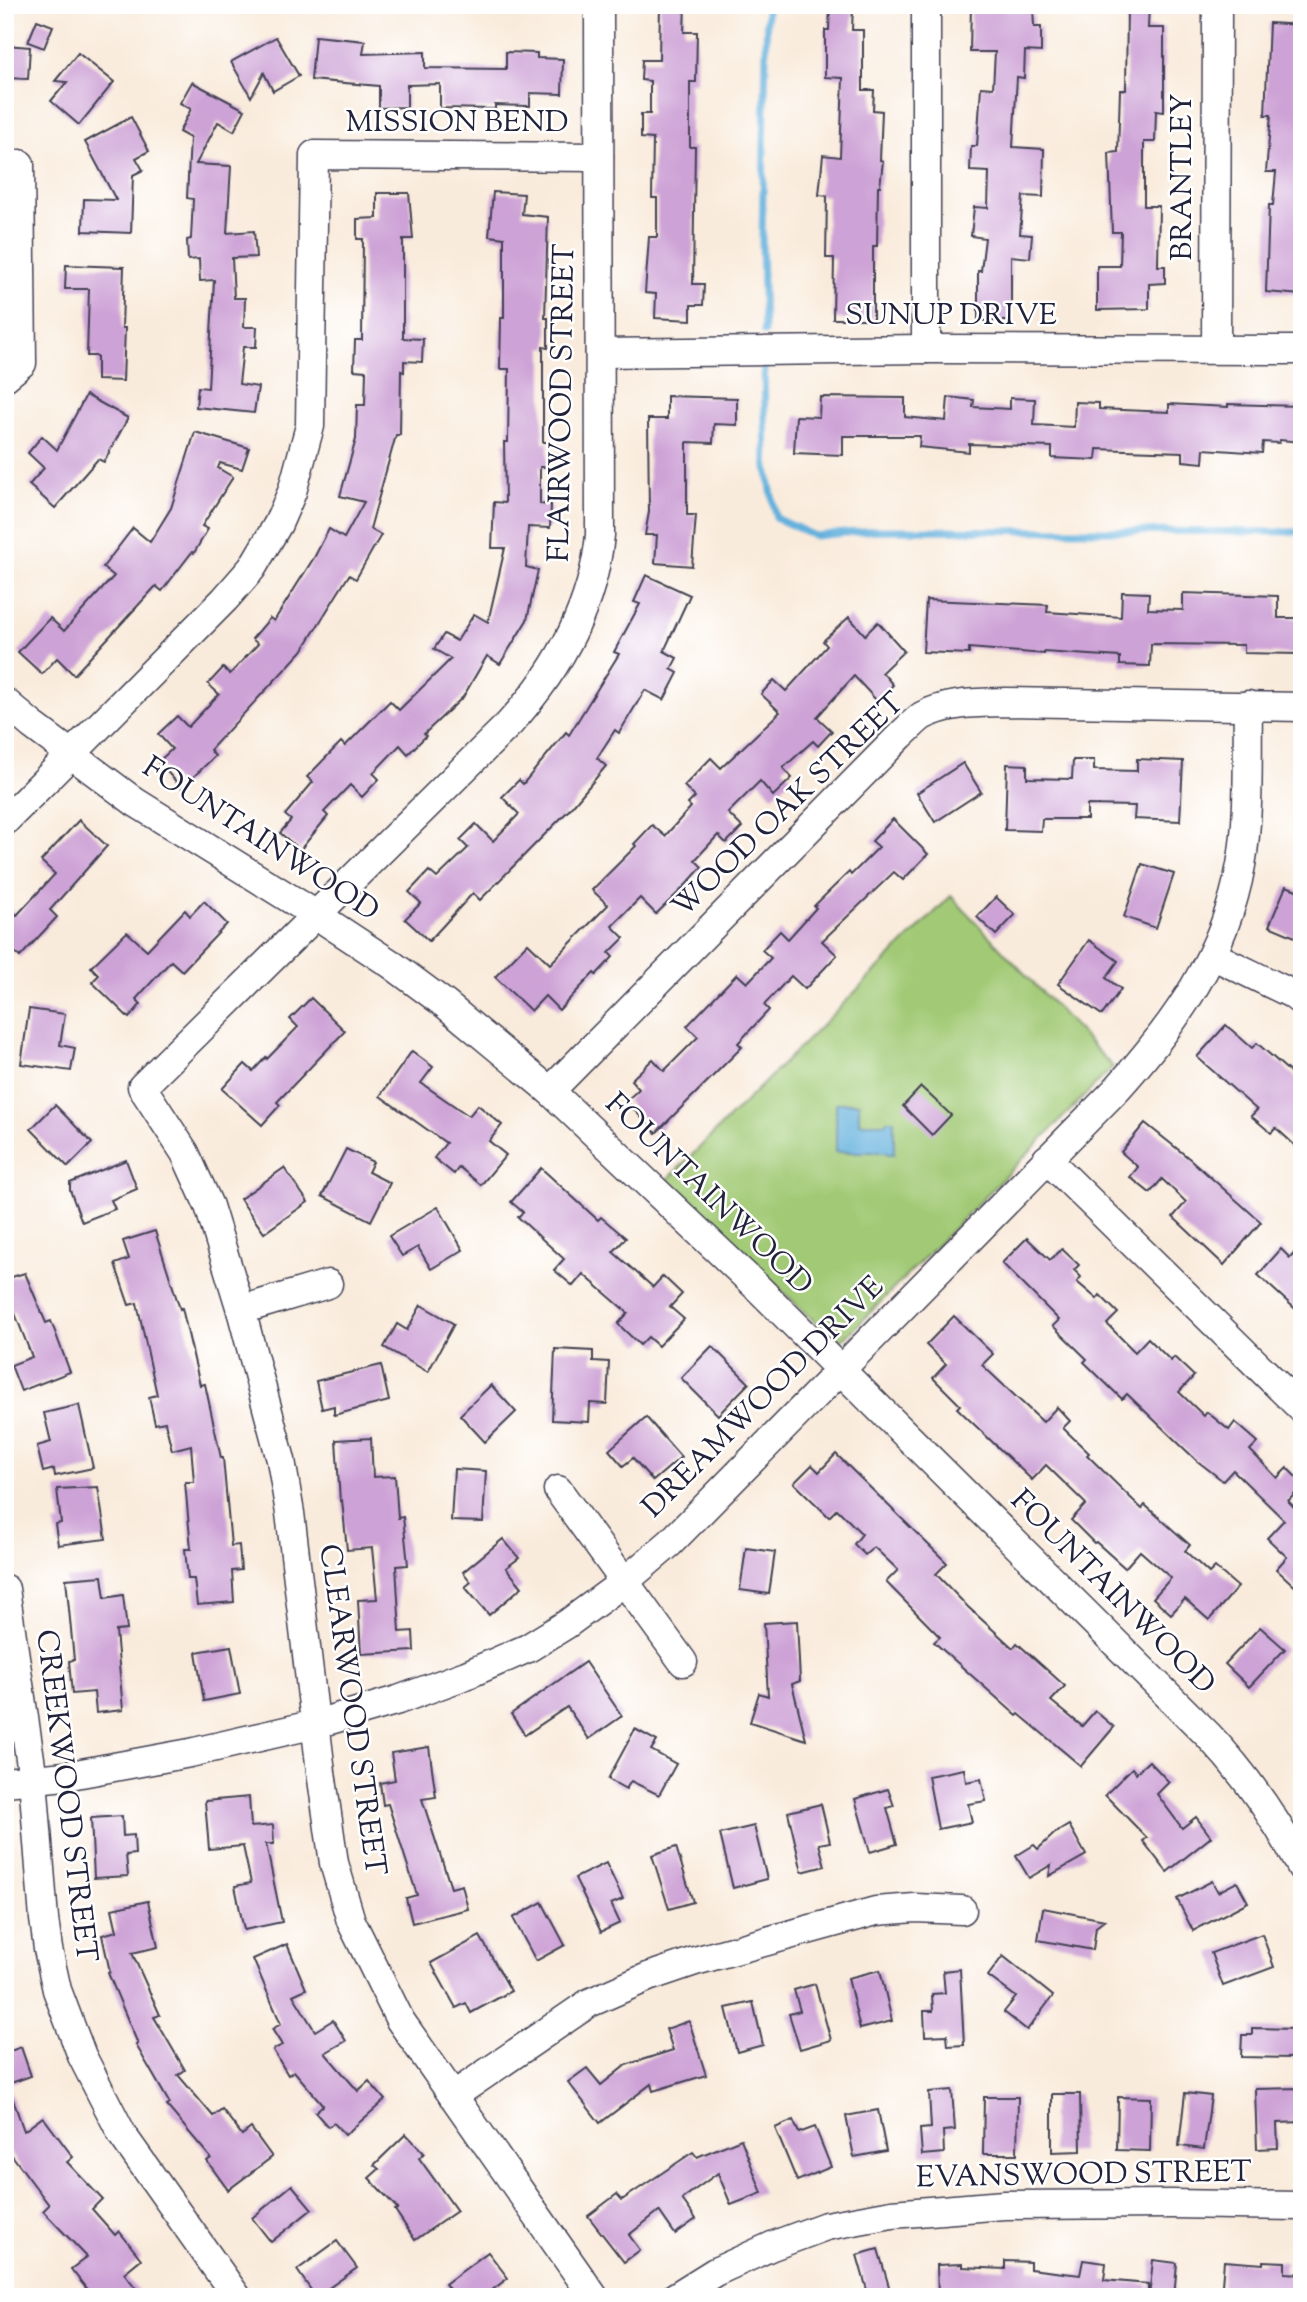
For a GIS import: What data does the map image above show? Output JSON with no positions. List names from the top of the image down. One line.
{"streets":{"street":["MISSION BEND","BRANTLEY","SUNUP DRIVE","FLAIRWOOD STREET","WOOD OAK STREET","FOUNTAINWOOD","DREAMWOOD DRIVE","CLEARWOOD STREET","CREEKWOOD STREET","EVANSWOOD STREET"]},"crossings":[["MISSION BEND","FLAIRWOOD STREET"],["MISSION BEND","FOUNTAINWOOD"],["BRANTLEY","SUNUP DRIVE"],["SUNUP DRIVE","FLAIRWOOD STREET"],["FLAIRWOOD STREET","FOUNTAINWOOD"],["FLAIRWOOD STREET","CLEARWOOD STREET"],["WOOD OAK STREET","FOUNTAINWOOD"],["WOOD OAK STREET","DREAMWOOD DRIVE"],["FOUNTAINWOOD","DREAMWOOD DRIVE"],["DREAMWOOD DRIVE","CLEARWOOD STREET"],["DREAMWOOD DRIVE","CREEKWOOD STREET"]]}
